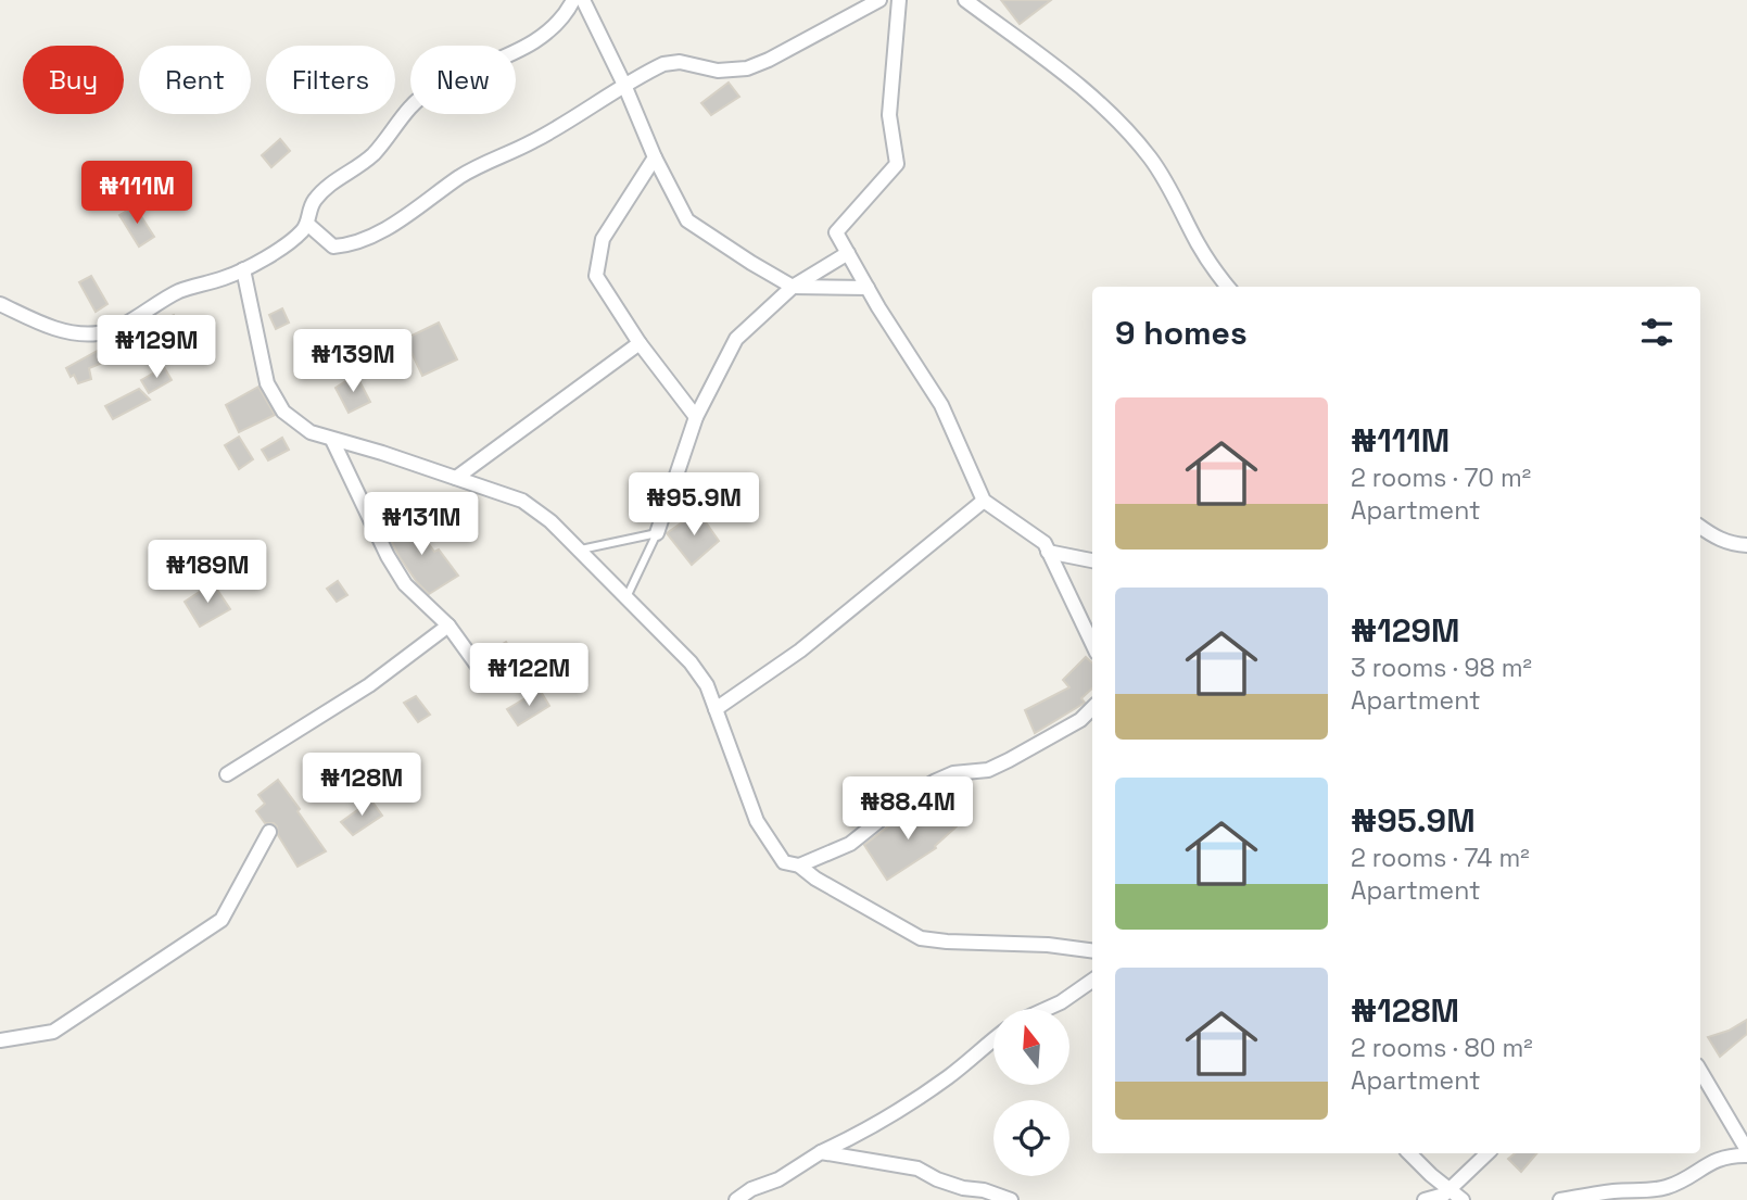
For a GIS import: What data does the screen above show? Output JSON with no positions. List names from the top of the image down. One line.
{"north":"top","page":{"chip":["Buy","Rent","Filters","New"],"price":["₦111M","₦129M","₦139M","₦95.9M","₦131M","₦189M","₦122M","₦128M","₦88.4M"],"heading":"9 homes","list":[{"name":"₦111M","note":"2 rooms · 70 m² · Apartment"},{"name":"₦129M","note":"3 rooms · 98 m² · Apartment"},{"name":"₦95.9M","note":"2 rooms · 74 m² · Apartment"},{"name":"₦128M","note":"2 rooms · 80 m² · Apartment"}]}}
